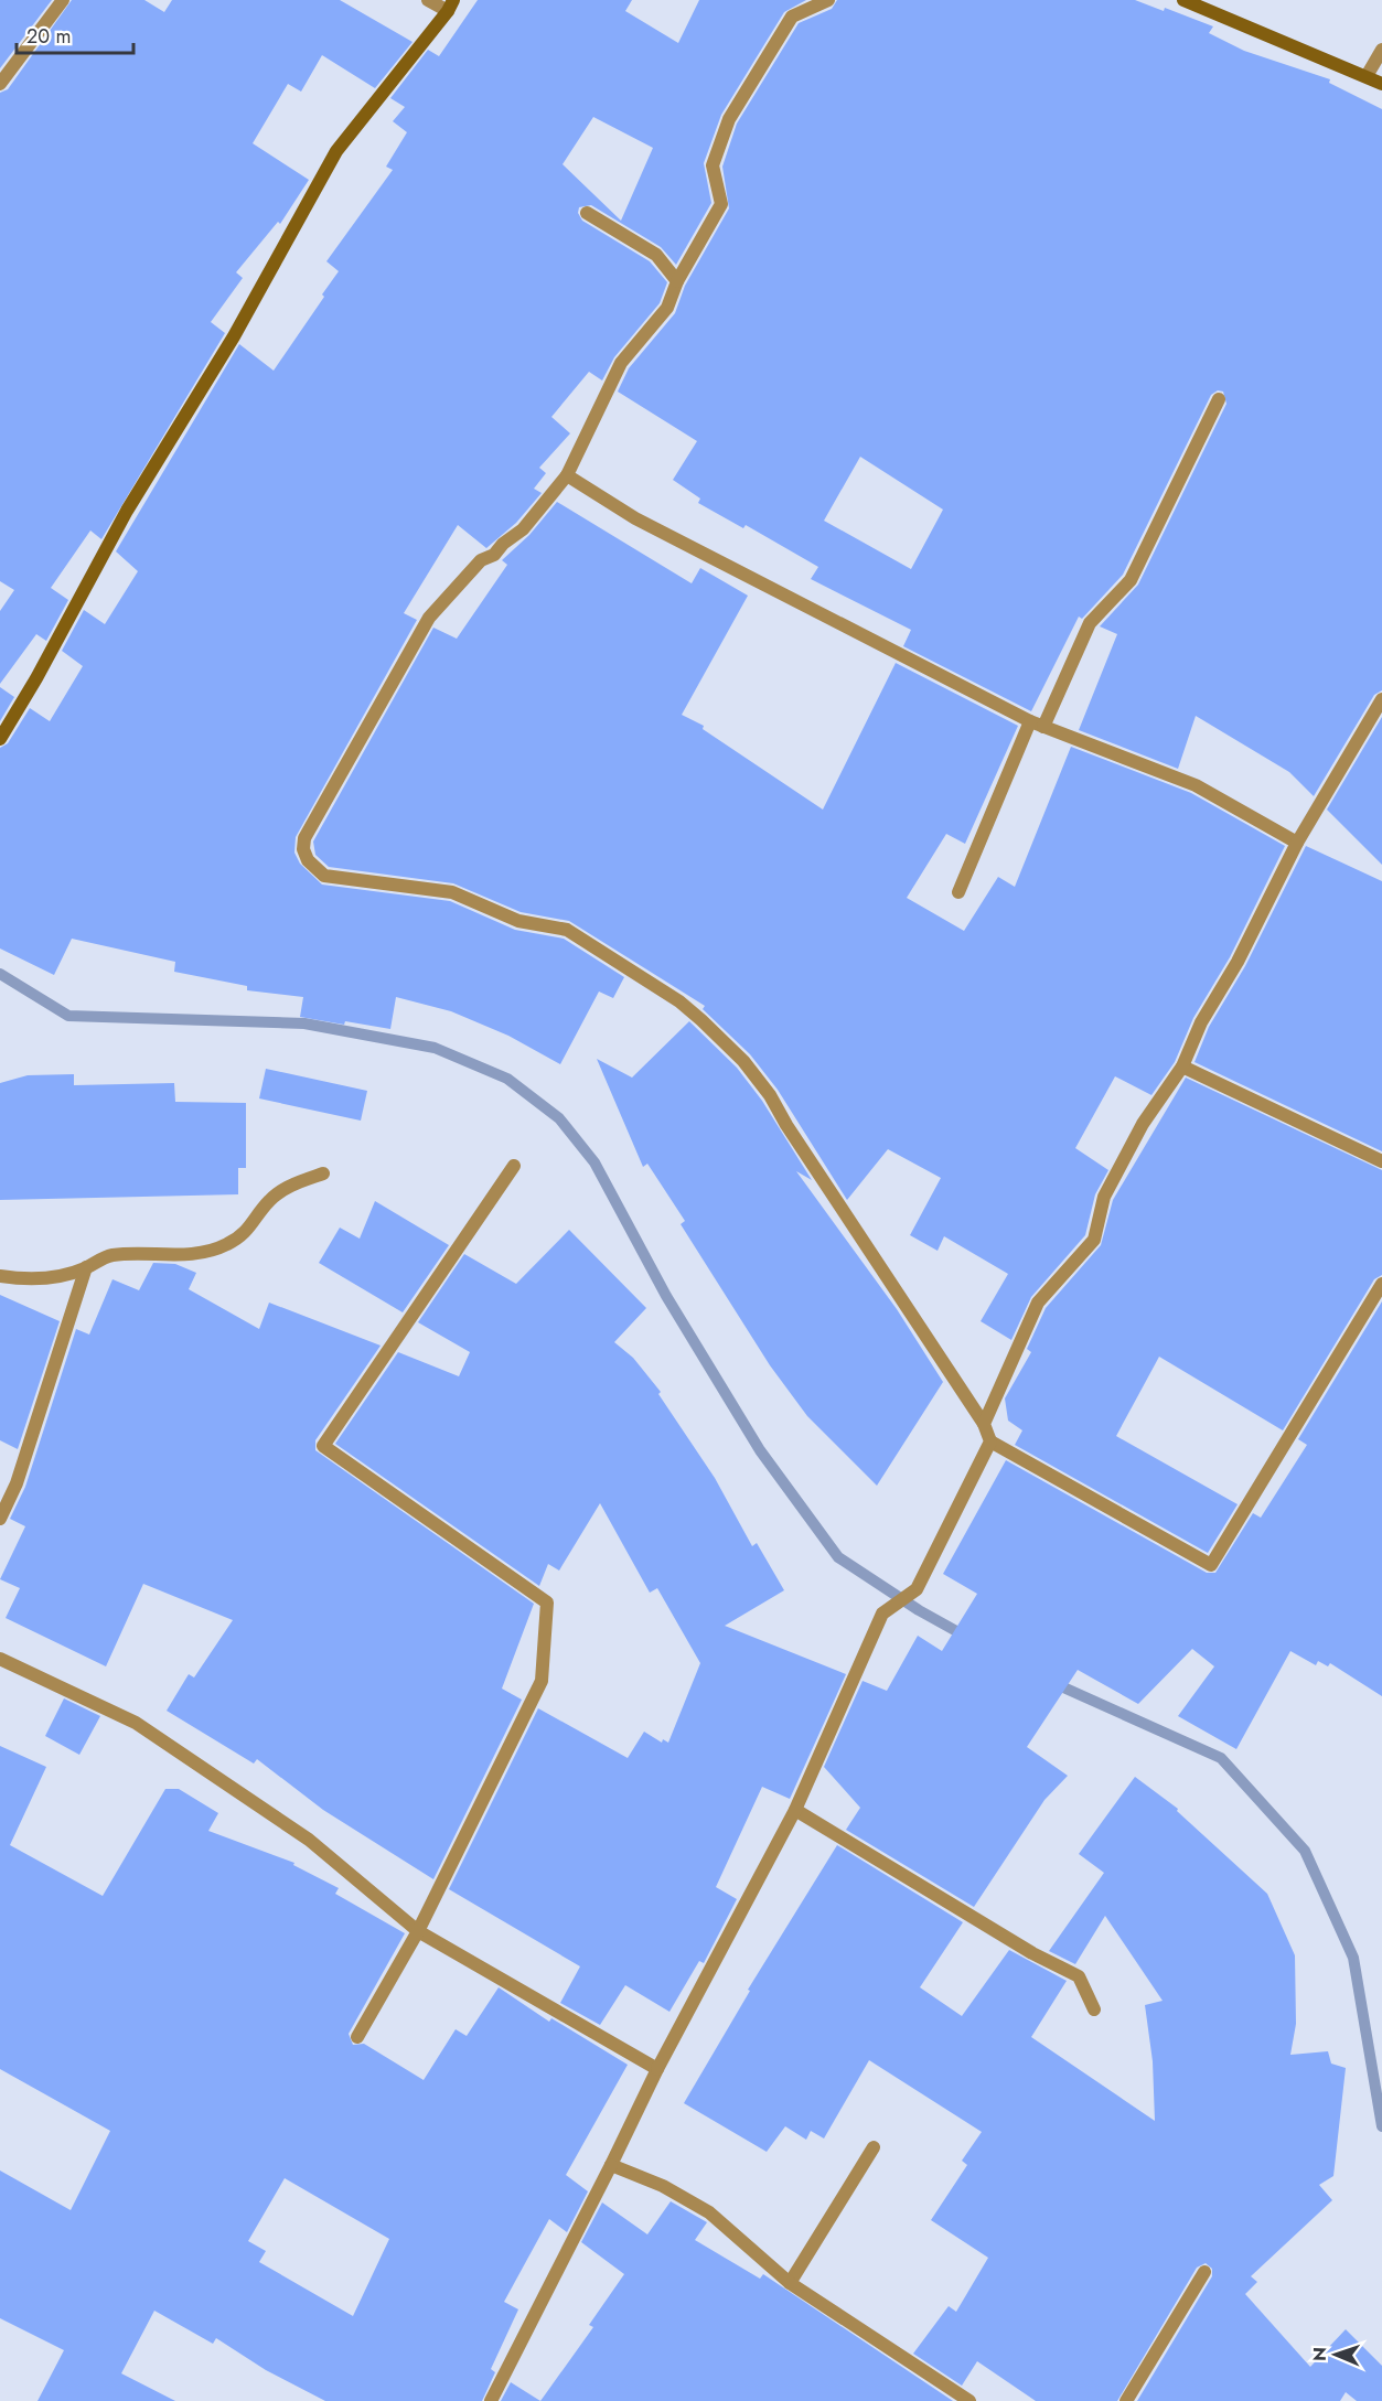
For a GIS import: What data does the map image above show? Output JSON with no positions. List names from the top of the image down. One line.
{"scale_bar":"20 m","north":"left"}
